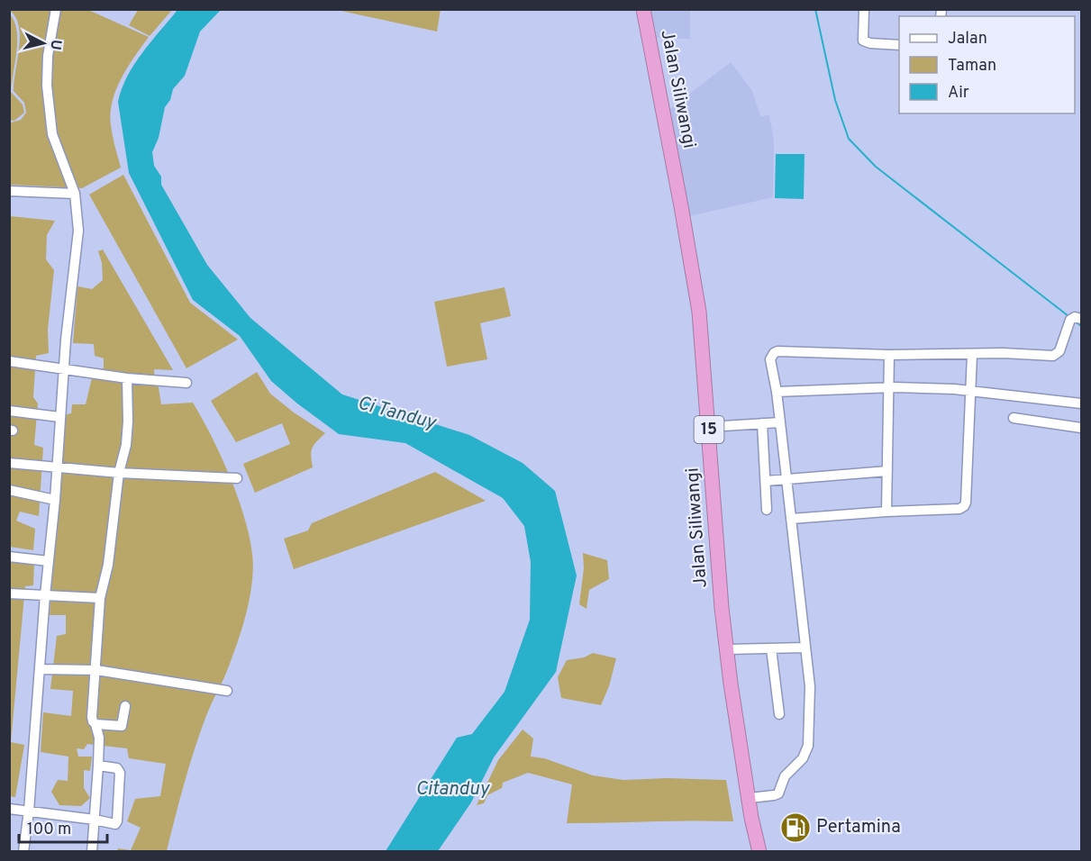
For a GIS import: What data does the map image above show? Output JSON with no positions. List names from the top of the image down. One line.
{"streets":{"highway":["Jalan Siliwangi","15"]},"water":["Ci Tanduy","Citanduy"],"places":{"fuel station":["Pertamina"]},"legend":["Jalan","Taman","Air"],"scale_bar":"100 m","north":"right"}
